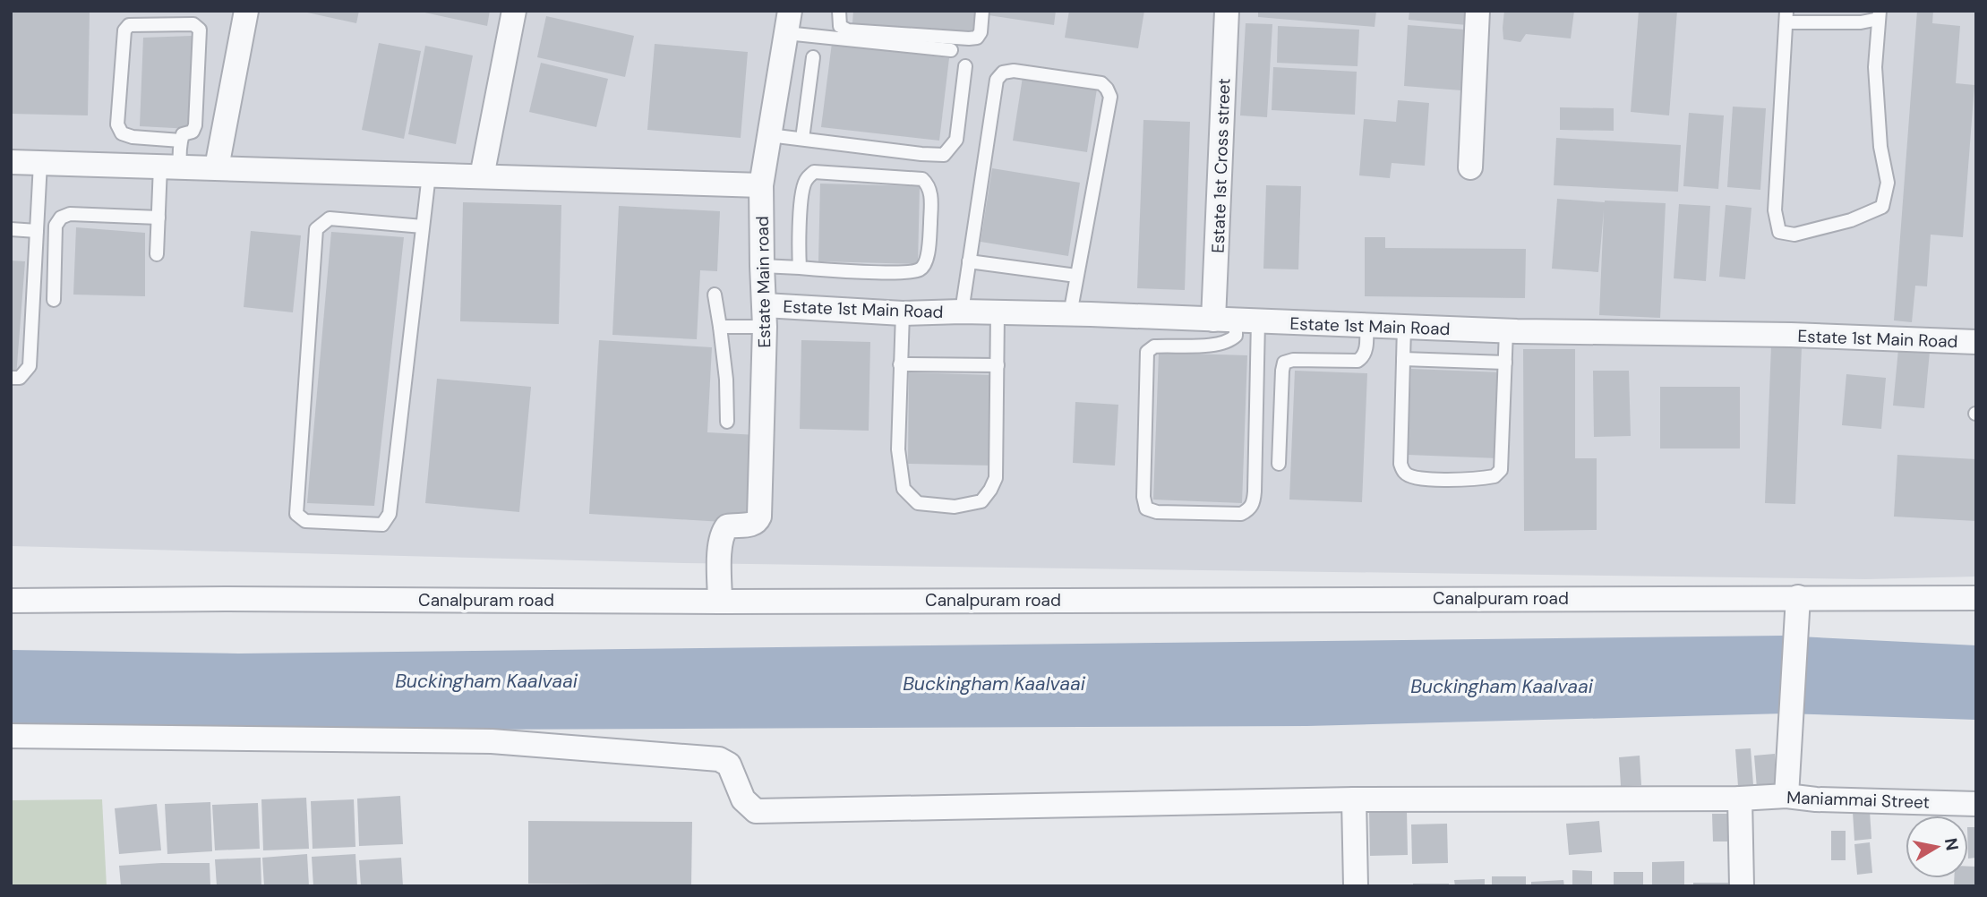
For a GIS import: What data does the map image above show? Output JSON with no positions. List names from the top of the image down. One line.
{"streets":{"street":["Estate 1st Cross street","Estate Main road","Estate 1st Main Road","Canalpuram road","Maniammai Street"]},"crossings":[["Estate 1st Cross street","Estate 1st Main Road"],["Estate Main road","Estate 1st Main Road"],["Estate Main road","Canalpuram road"]],"water":["Buckingham Kaalvaai"],"north":"right"}
